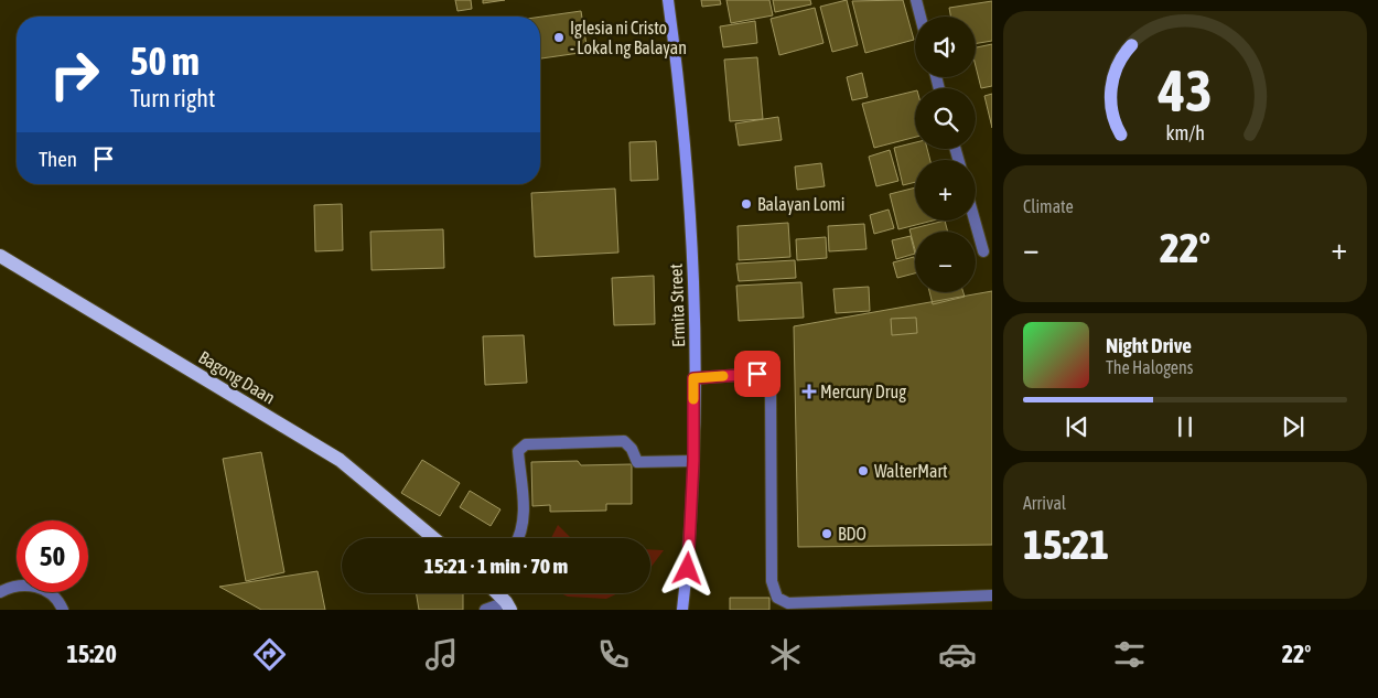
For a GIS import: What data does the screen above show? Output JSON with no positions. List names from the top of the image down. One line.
{"streets":{"main road":["Ermita Street","Bagong Daan"]},"places":{"other":["Iglesia ni Cristo - Lokal ng Balayan","Balayan Lomi","WalterMart","BDO"],"health":["Mercury Drug"]},"page":{"map_buttons":["+","−"],"turn":["50 m","Turn right"],"then":"Then","tile":["Climate",["Arrival","15:21"]],"heat":["−","22°","+"],"song":["Night Drive","The Halogens"],"limit":"50","trip":"15:21 · 1 min · 70 m","tabs":["15:20","22°"],"gauge":["43","km/h"]}}
